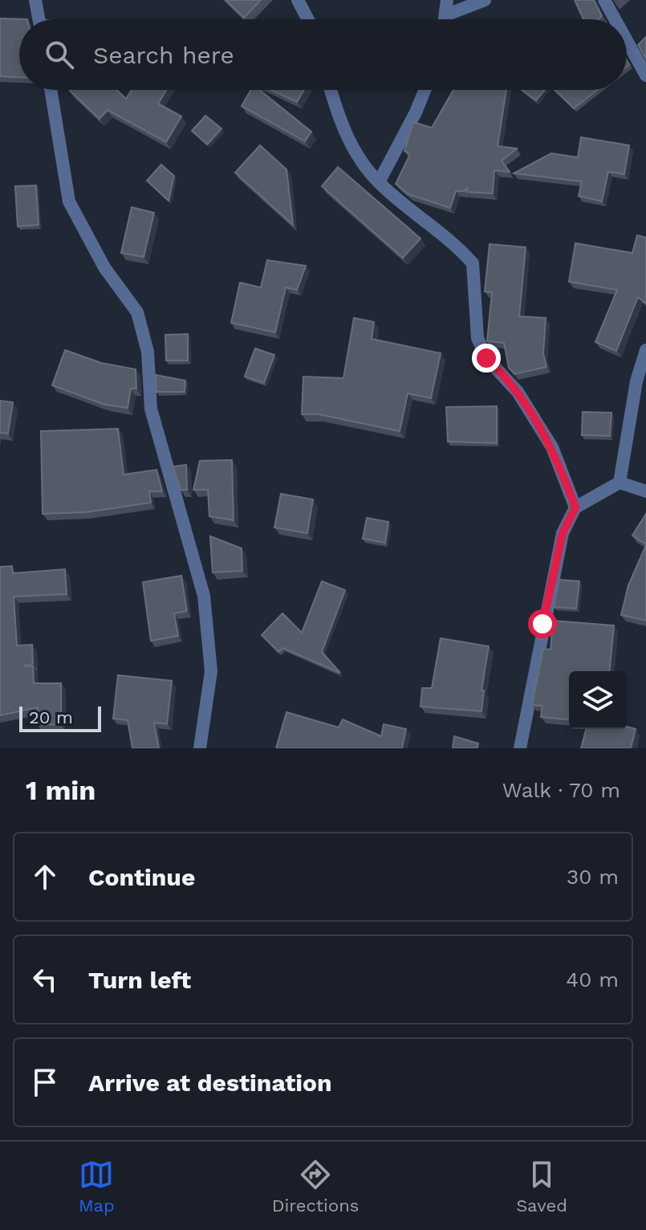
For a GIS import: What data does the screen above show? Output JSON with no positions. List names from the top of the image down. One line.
{"scale_bar":"20 m","page":{"search":"Search here","scale":"20 m","heading":["1 min","Walk · 70 m"],"list":[["Continue","30 m"],["Turn left","40 m"],"Arrive at destination"],"nav":["Map","Directions","Saved"]}}
